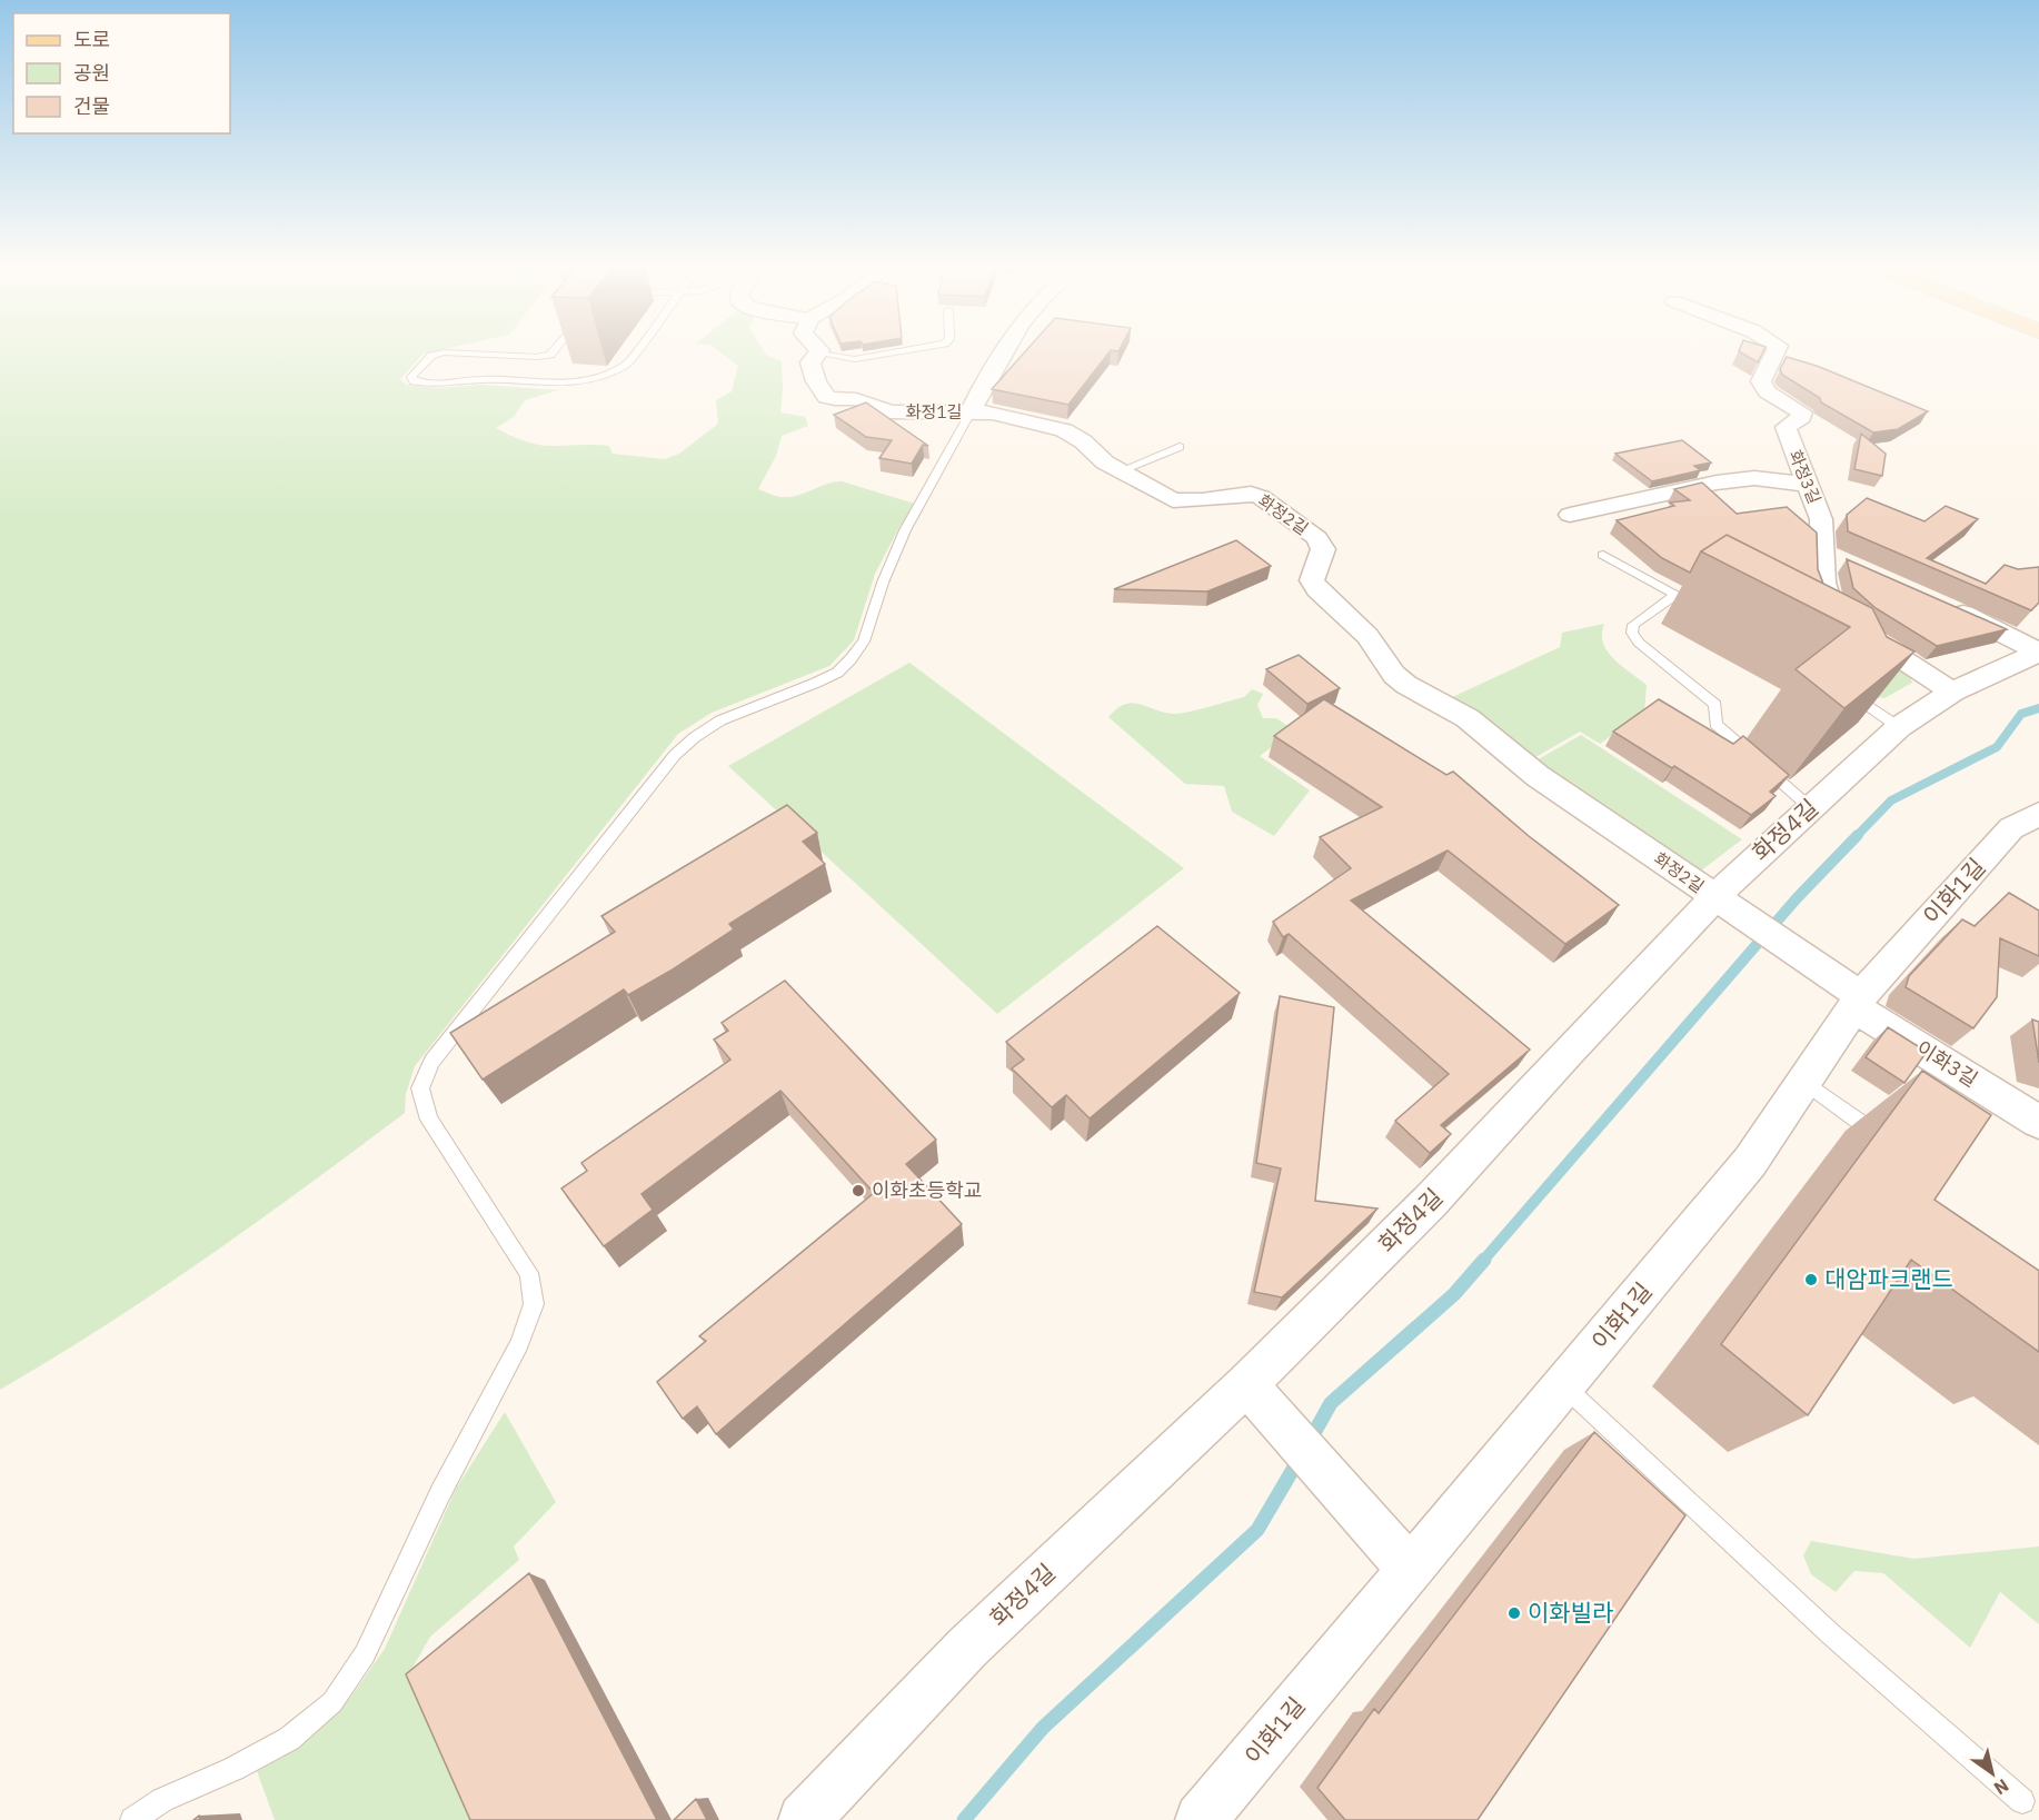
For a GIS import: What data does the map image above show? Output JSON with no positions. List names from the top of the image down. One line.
{"streets":{"street":["화정1길","화정3길","화정2길","화정4길","이화1길","이화3길"]},"crossings":[["화정1길","화정2길"],["화정3길","화정4길"],["화정2길","화정4길"],["화정2길","이화3길"],["화정4길","이화3길"],["이화1길","이화3길"]],"places":["이화초등학교","대암파크랜드","이화빌라"],"legend":["도로","공원","건물"],"north":"bottom right"}
